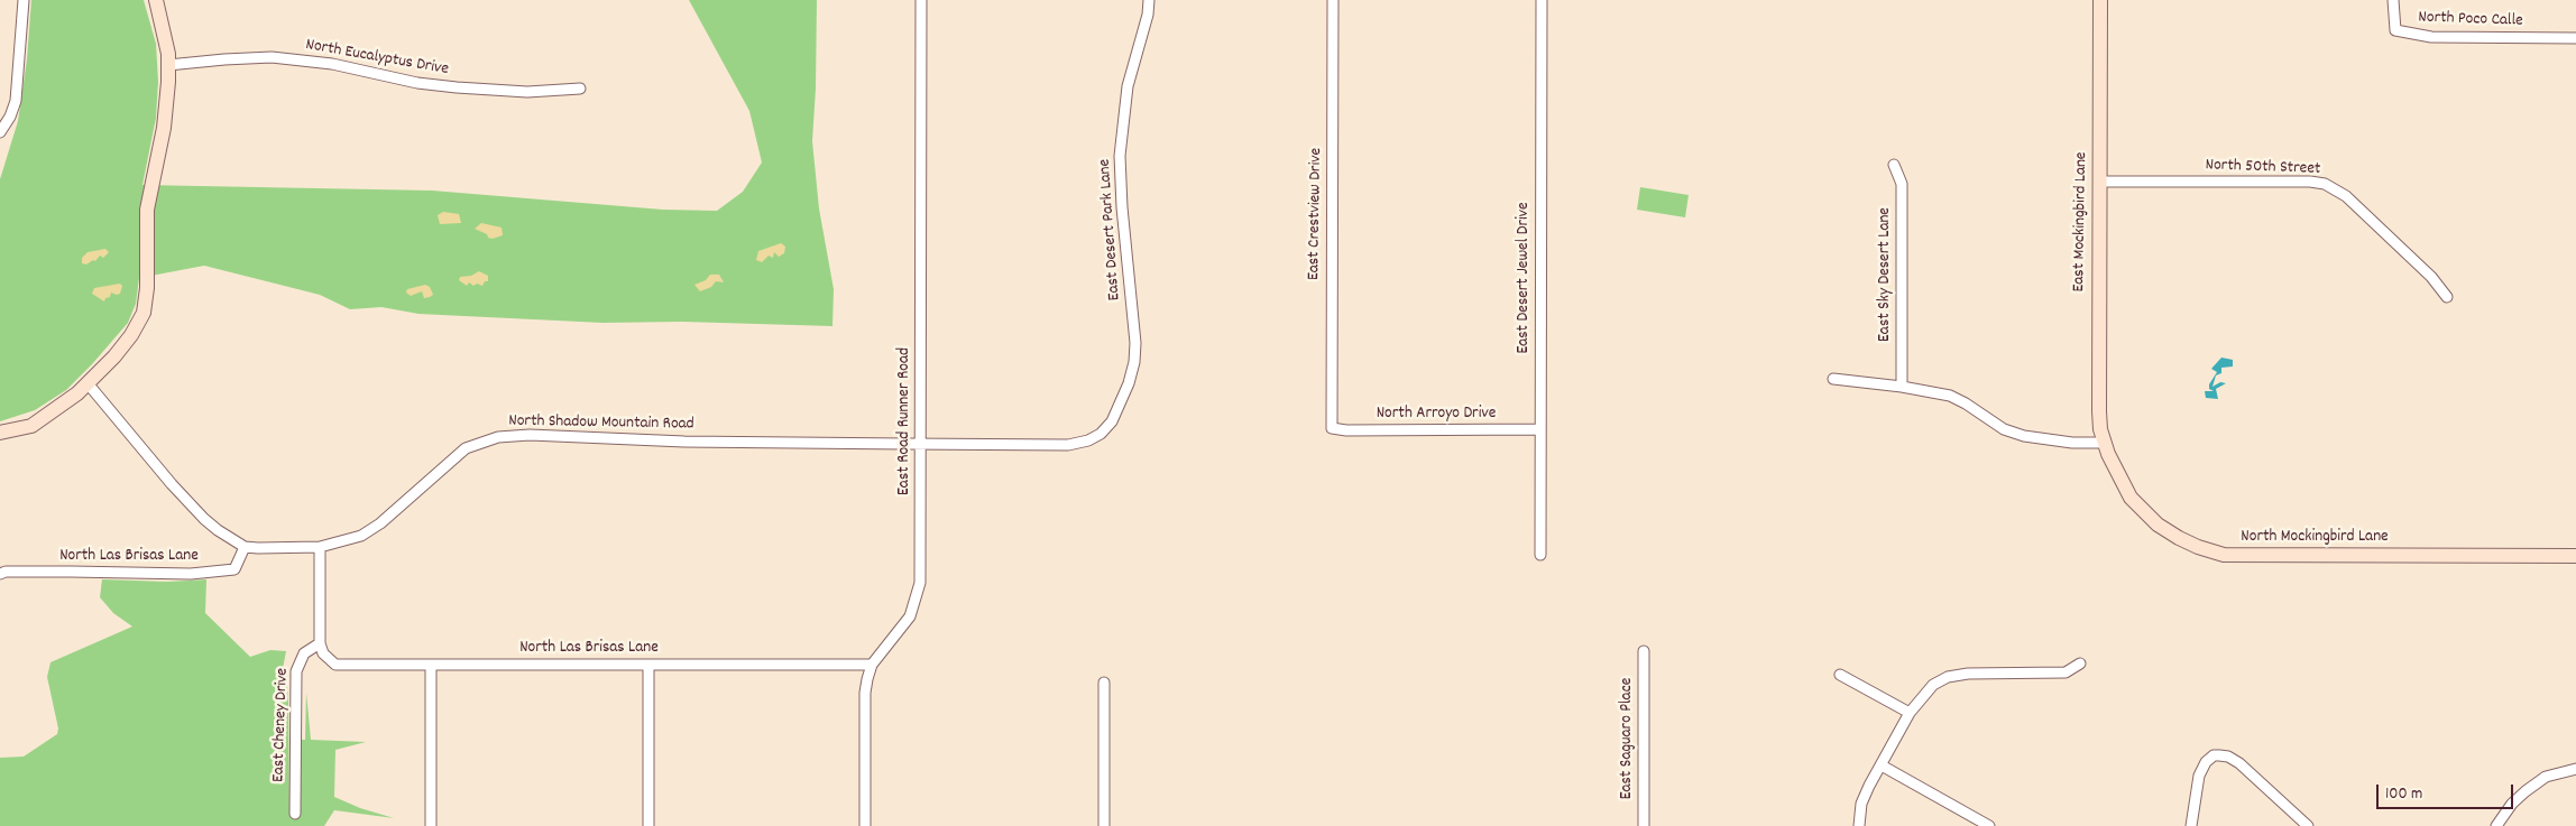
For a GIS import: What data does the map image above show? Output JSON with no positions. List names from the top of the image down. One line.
{"streets":{"street":["North Poco Calle","North Eucalyptus Drive","North 50th Street","East Crestview Drive","East Mockingbird Lane","East Desert Park Lane","East Sky Desert Lane","East Desert Jewel Drive","North Arroyo Drive","East Road Runner Road","North Shadow Mountain Road","North Mockingbird Lane","North Las Brisas Lane","East Cheney Drive","East Saguaro Place"]},"crossings":[["North 50th Street","East Mockingbird Lane"],["East Crestview Drive","North Arroyo Drive"],["East Mockingbird Lane","North Mockingbird Lane"],["East Desert Park Lane","North Shadow Mountain Road"],["East Desert Jewel Drive","North Arroyo Drive"],["East Road Runner Road","North Shadow Mountain Road"],["East Road Runner Road","North Las Brisas Lane"],["North Shadow Mountain Road","North Las Brisas Lane"],["North Las Brisas Lane","East Cheney Drive"]],"scale_bar":"100 m"}
